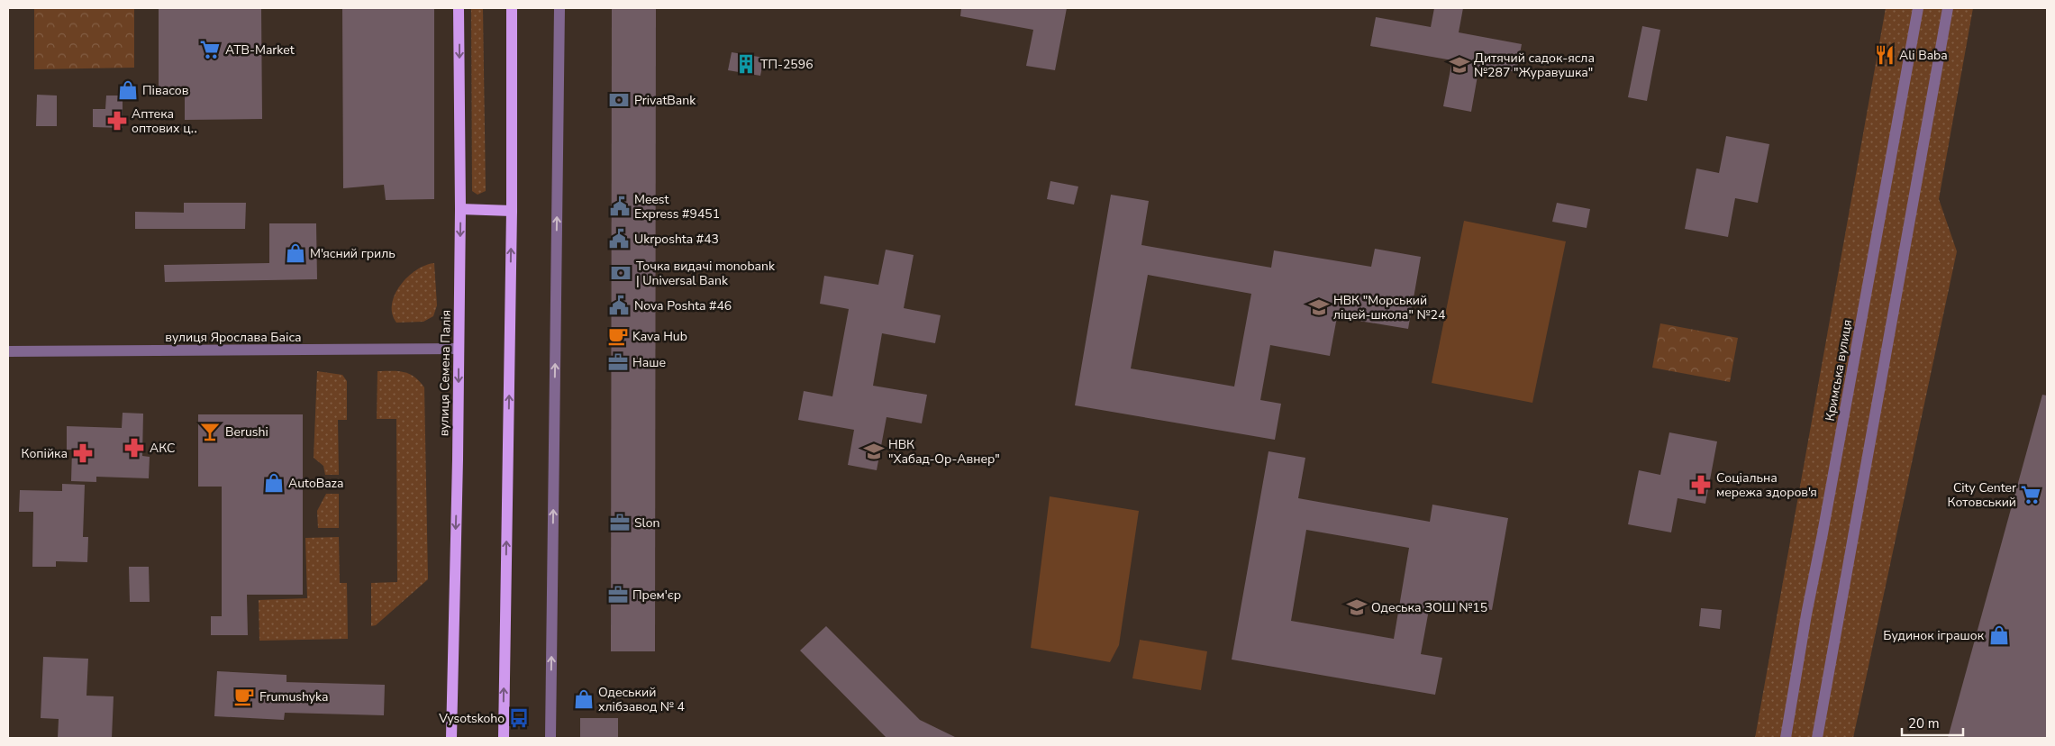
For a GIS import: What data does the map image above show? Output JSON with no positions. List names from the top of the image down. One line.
{"streets":{"main road":["вулиця Семена Палія"],"street":["вулиця Ярослава Баіса","Кримська вулиця"]},"crossings":[["вулиця Ярослава Баіса","вулиця Семена Палія"]],"places":{"supermarket":["ATB-Market","City Center Котовський"],"restaurant":["Ali Baba"],"building":["ТП-2596"],"school or university":["Дитячий садок-ясла №287 \"Журавушка\"","НВК \"Морський ліцей-школа\" №24","НВК \"Хабад-Ор-Авнер\"","Одеська ЗОШ №15"],"shop":["Півасов","М'ясний гриль","AutoBaza","Будинок іграшок","Одеський хлібзавод № 4"],"bank":["PrivatBank","Точка видачі monobank | Universal Bank"],"pharmacy":["Аптека оптових ц‥","АКС","Копійка","Соціальна мережа здоров'я"],"public building":["Meest Express #9451","Ukrposhta #43","Nova Poshta #46"],"cafe":["Kava Hub","Frumushyka"],"office":["Наше","Slon","Прем'єр"],"bar":["Berushi"],"bus stop":["Vysotskoho"]},"scale_bar":"20 m"}
